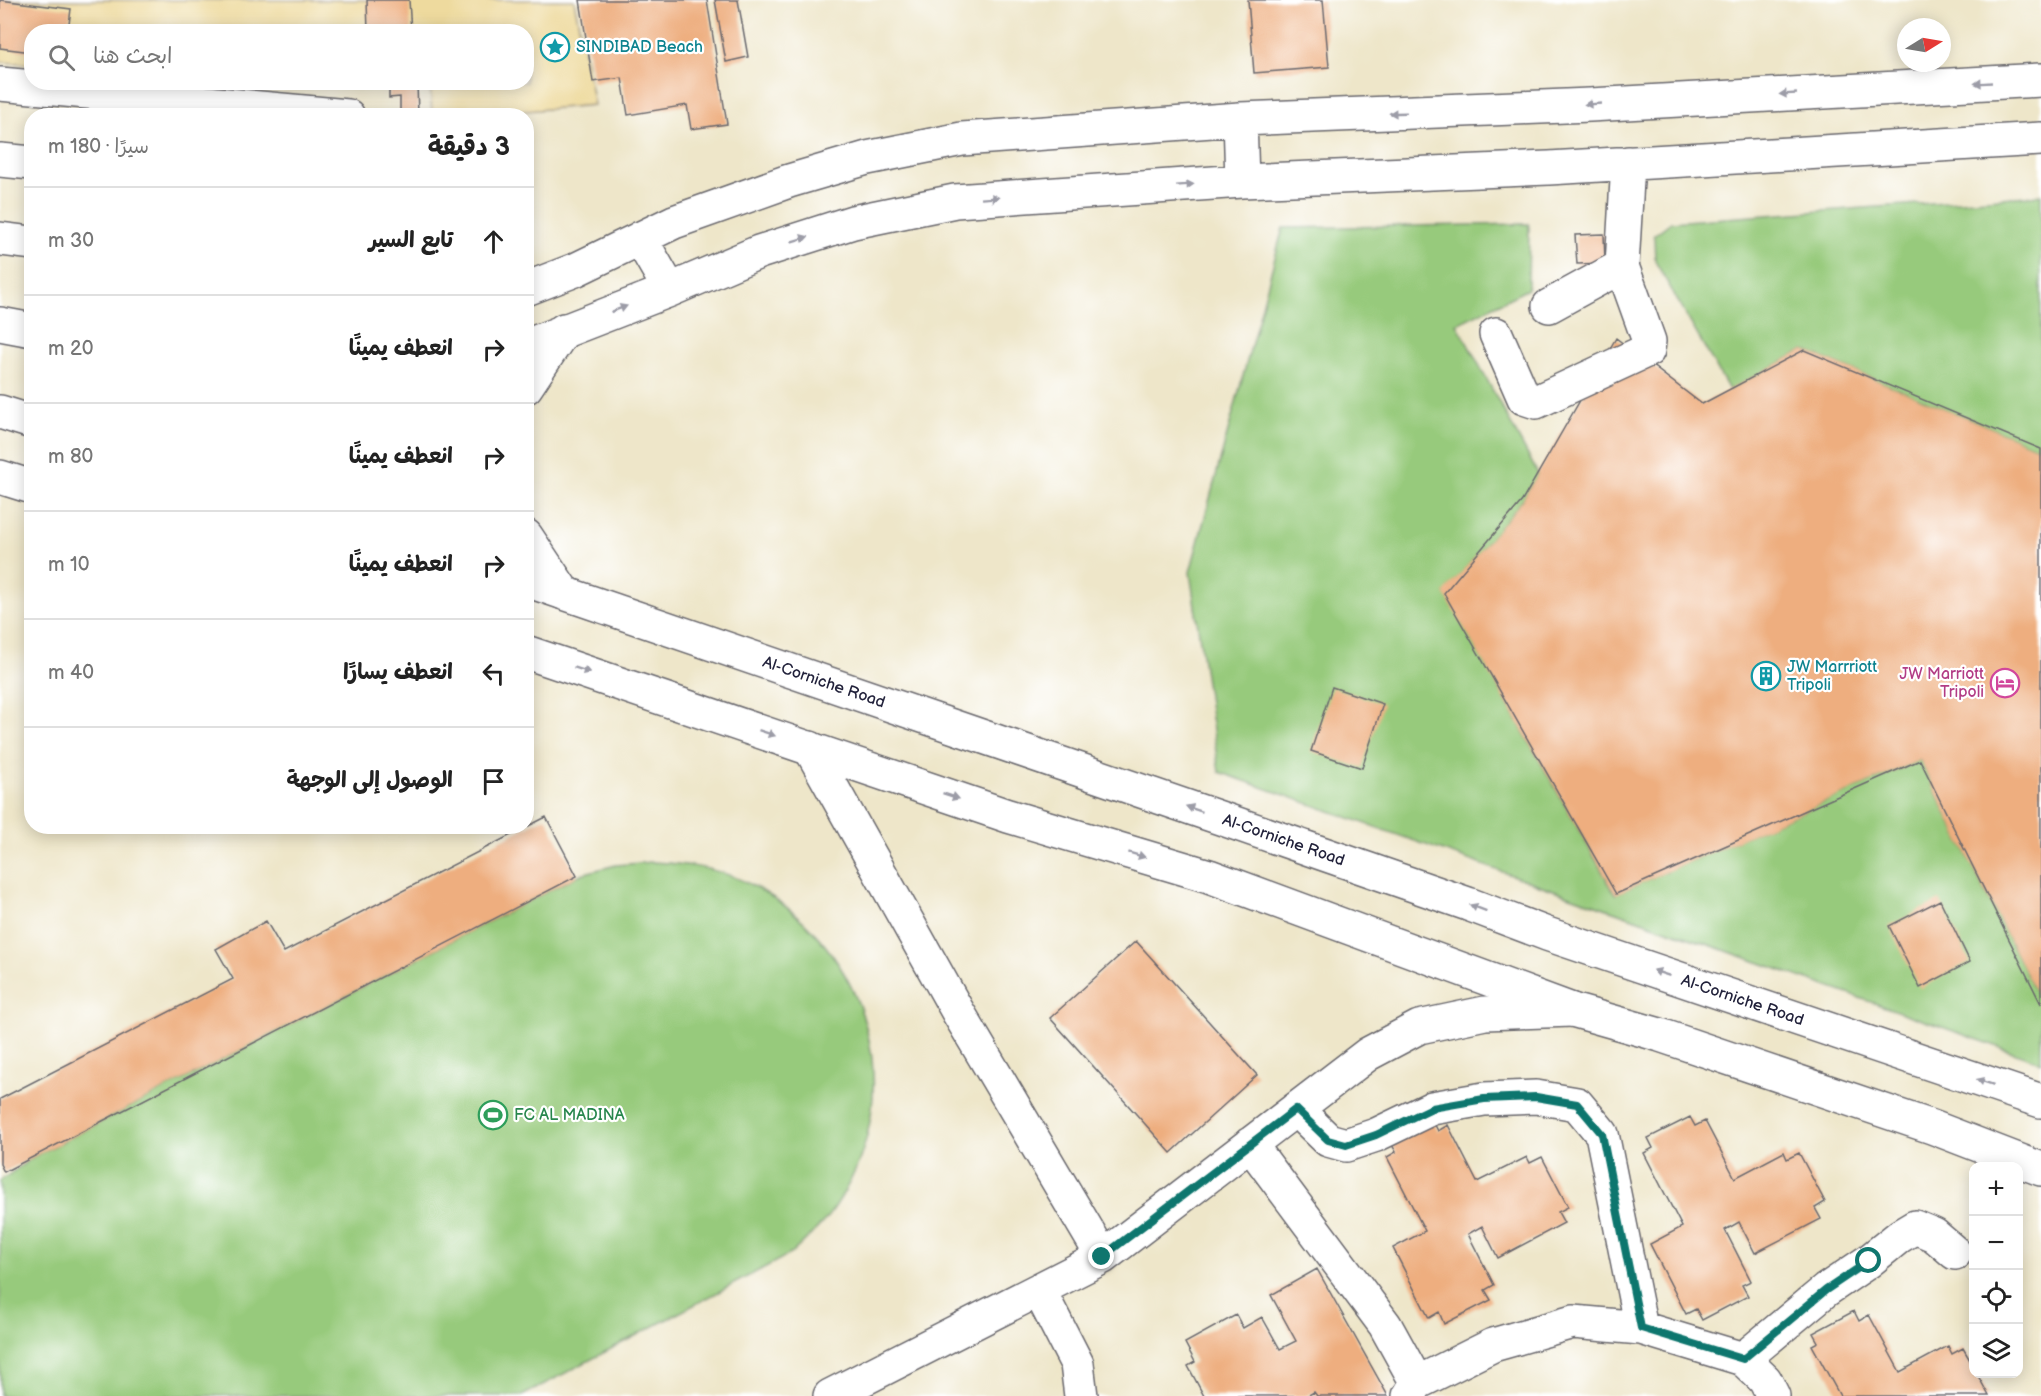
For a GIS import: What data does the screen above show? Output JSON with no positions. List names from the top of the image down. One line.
{"streets":{"main road":["Al-Corniche Road"]},"places":{"place":["SINDIBAD Beach"],"building":["JW Marrriott Tripoli"],"hotel":["JW Marriott Tripoli"],"sports":["FC AL MADINA"]},"north":"right","page":{"search":"ابحث هنا","heading":["3 دقيقة","سيرًا · 180 m"],"list":[["تابع السير","30 m"],["انعطف يمينًا","20 m"],["انعطف يمينًا","80 m"],["انعطف يمينًا","10 m"],["انعطف يسارًا","40 m"],"الوصول إلى الوجهة"],"map_buttons":["+","−"]}}
